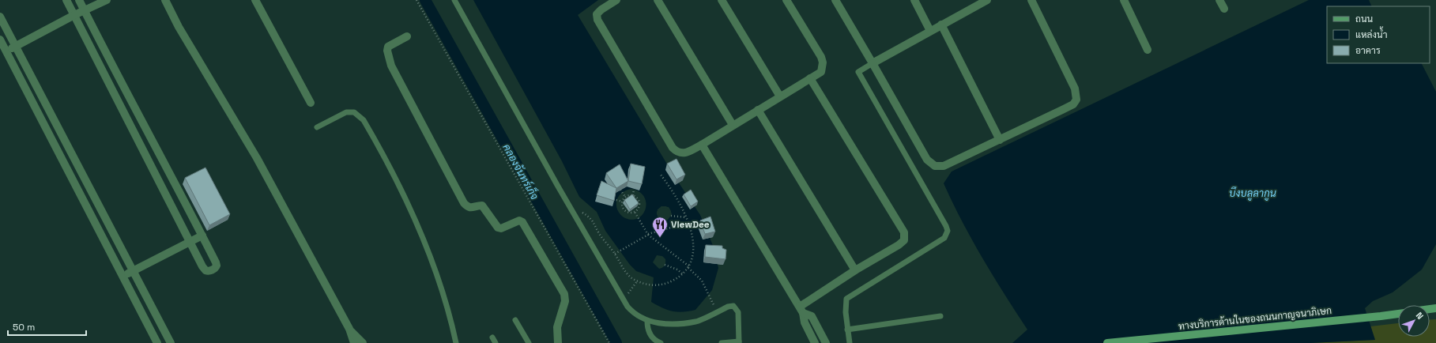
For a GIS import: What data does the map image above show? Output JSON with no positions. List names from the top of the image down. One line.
{"streets":{"main road":["ทางบริการด้านในของถนนกาญจนาภิเษก"]},"water":["คลองจันทร์เก็จ","บึงบลูลากูน"],"places":{"restaurant":["ViewDee"]},"legend":["ถนน","แหล่งน้ำ","อาคาร"],"scale_bar":"50 m","north":"top right"}
